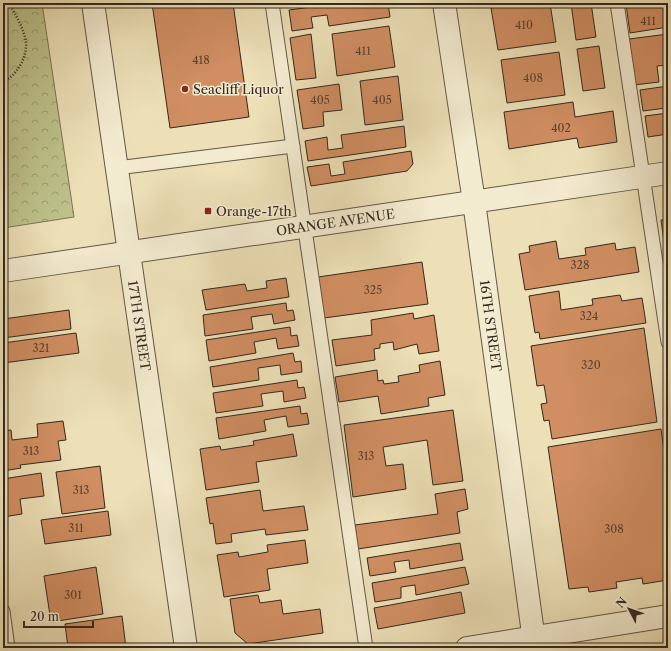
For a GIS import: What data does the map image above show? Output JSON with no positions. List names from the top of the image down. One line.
{"streets":{"street":["ORANGE AVENUE","17TH STREET","16TH STREET"]},"crossings":[["ORANGE AVENUE","17TH STREET"],["ORANGE AVENUE","16TH STREET"]],"places":{"other":["Seacliff Liquor"],"transit":["Orange-17th"]},"house_numbers":["411","410","411","418","408","405","405","402","328","325","324","321","320","313","313","313","311","308","301"],"scale_bar":"20 m","north":"top left"}
